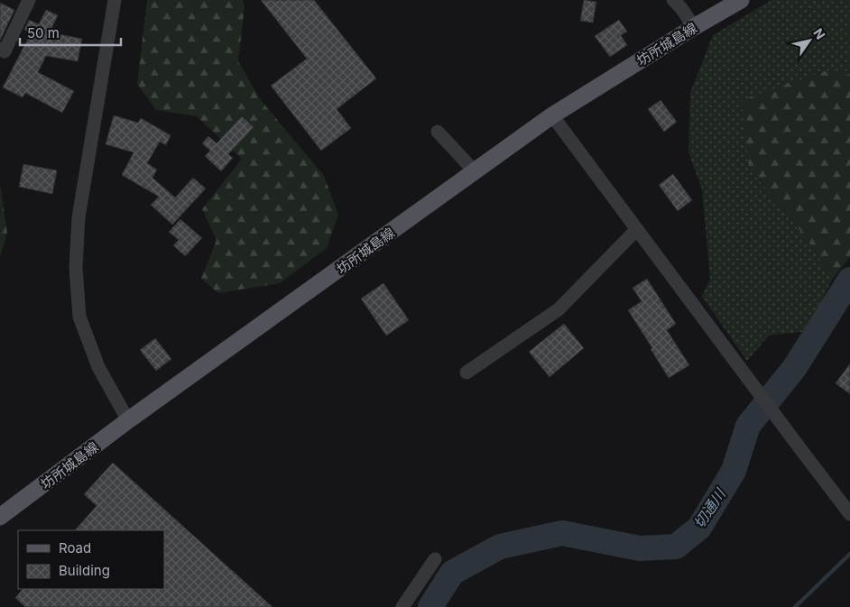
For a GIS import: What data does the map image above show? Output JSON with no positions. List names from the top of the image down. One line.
{"streets":{"main road":["坊所城島線"]},"water":["切通川"],"legend":["Road","Building"],"scale_bar":"50 m","north":"top right"}
